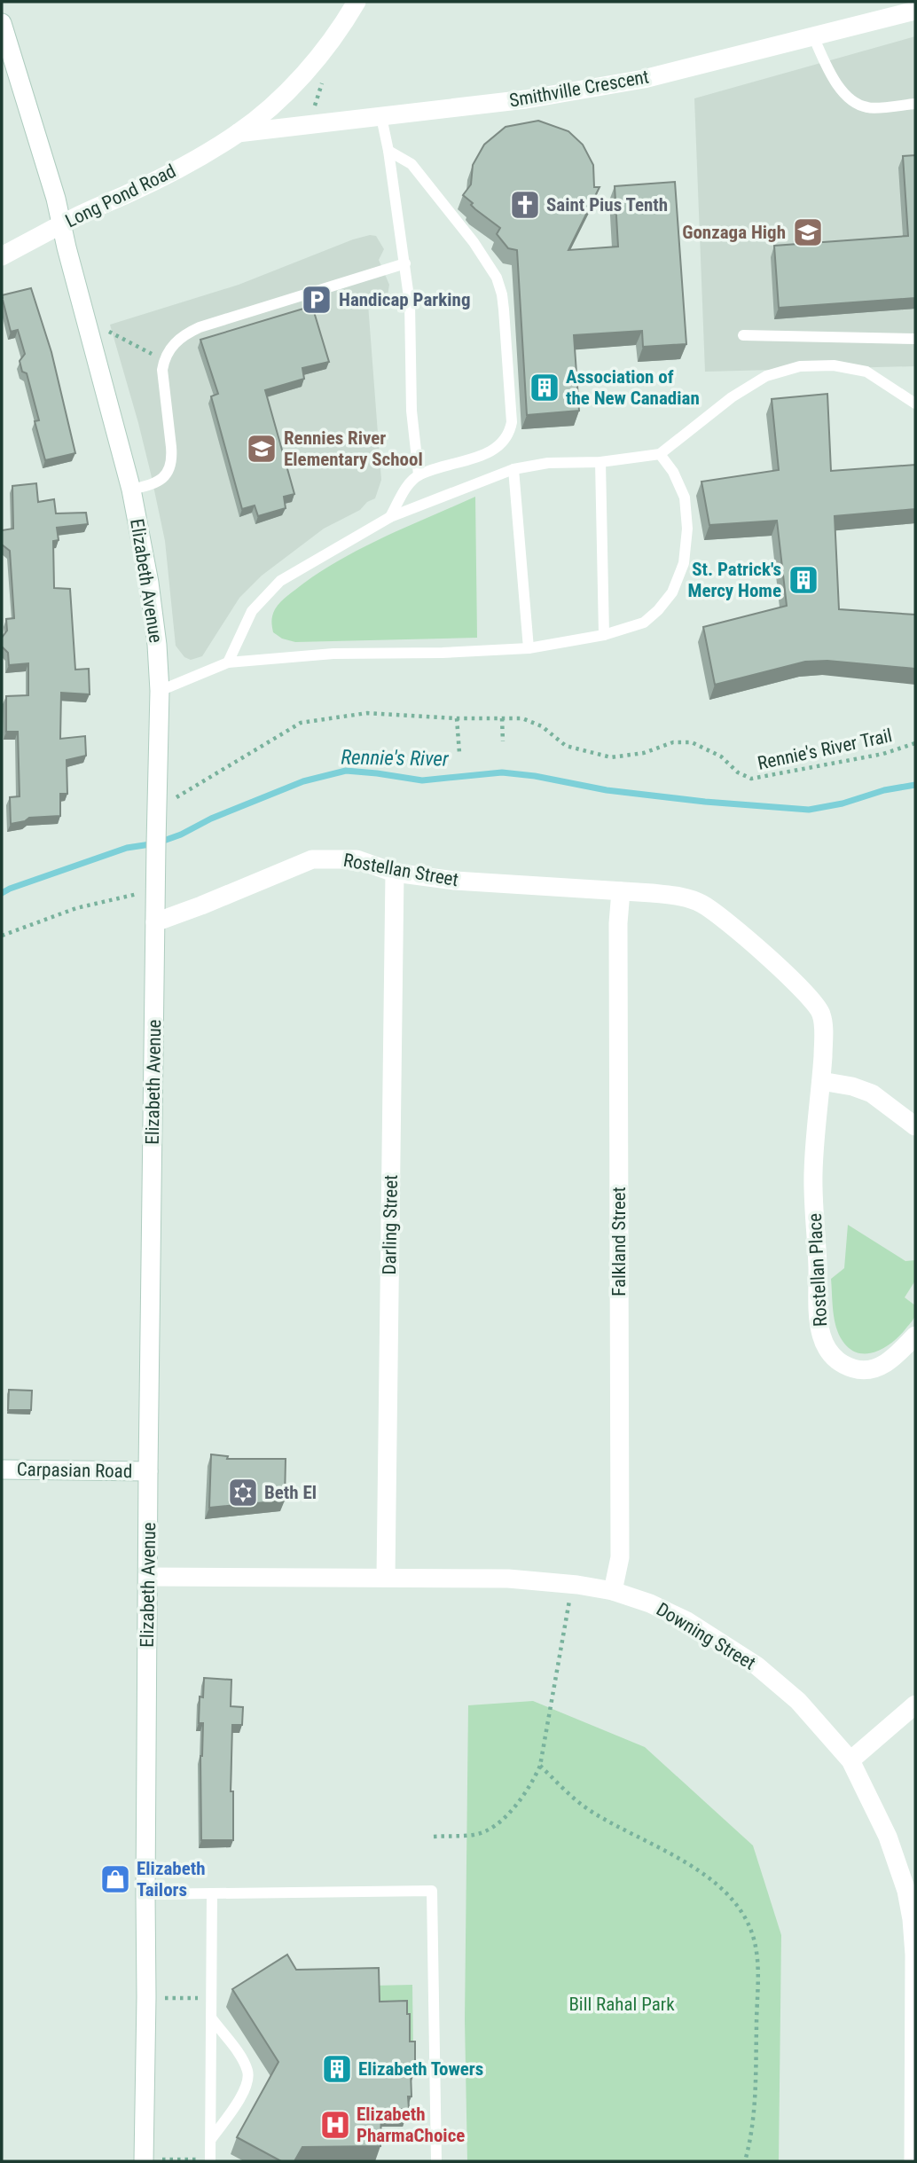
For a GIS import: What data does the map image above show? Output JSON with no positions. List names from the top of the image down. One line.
{"streets":{"street":["Smithville Crescent","Long Pond Road","Elizabeth Avenue","Rostellan Street","Darling Street","Falkland Street","Rostellan Place","Carpasian Road","Downing Street"],"path":["Rennie's River Trail"]},"crossings":[["Smithville Crescent","Long Pond Road"],["Long Pond Road","Elizabeth Avenue"],["Elizabeth Avenue","Rostellan Street"],["Elizabeth Avenue","Carpasian Road"],["Elizabeth Avenue","Downing Street"],["Rostellan Street","Darling Street"],["Rostellan Street","Falkland Street"],["Rostellan Street","Rostellan Place"],["Darling Street","Downing Street"],["Falkland Street","Rostellan Place"],["Falkland Street","Downing Street"]],"water":["Rennie's River"],"parks":["Bill Rahal Park"],"places":{"church":["Saint Pius Tenth"],"school or university":["Gonzaga High","Rennies River Elementary School"],"parking":["Handicap Parking"],"building":["Association of the New Canadian","St. Patrick's Mercy Home","Elizabeth Towers"],"synagogue":["Beth El"],"shop":["Elizabeth Tailors"],"hospital":["Elizabeth PharmaChoice"]}}
